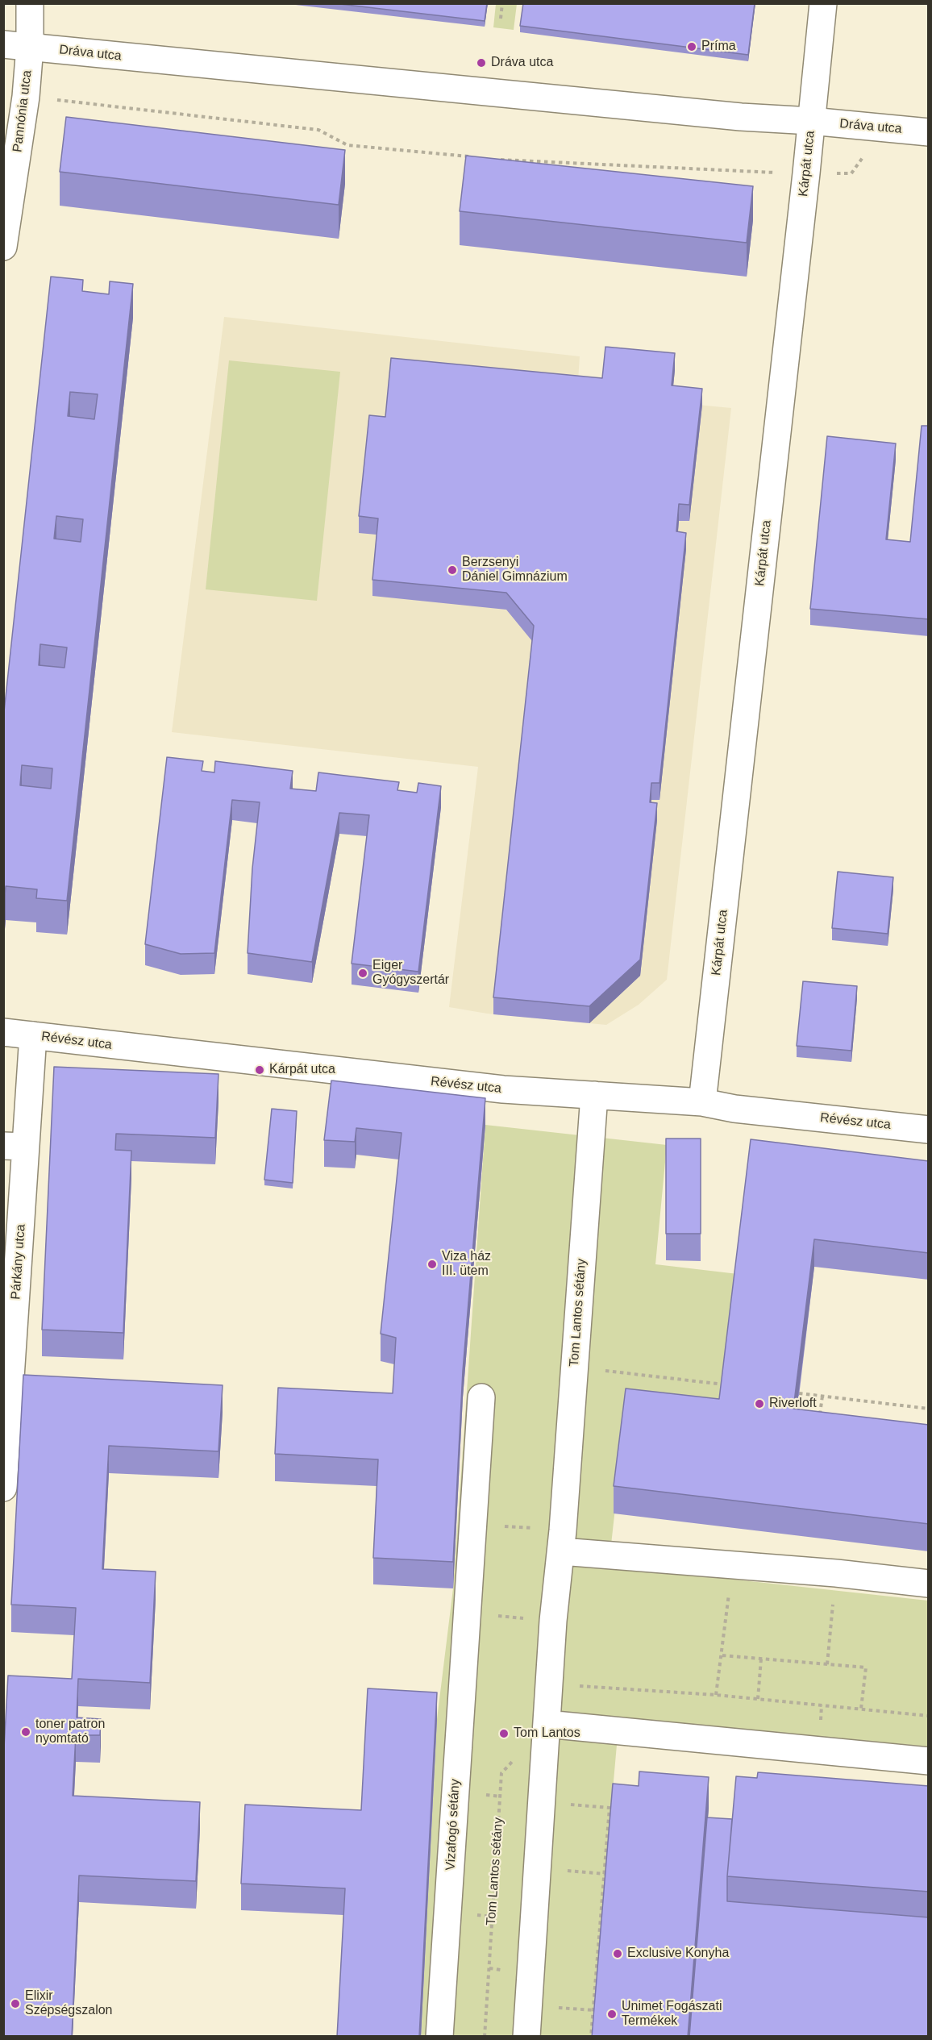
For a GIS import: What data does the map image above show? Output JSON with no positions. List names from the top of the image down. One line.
{"streets":{"street":["Dráva utca","Pannónia utca","Kárpát utca","Révész utca","Párkány utca","Tom Lantos sétány","Vizafogó sétány"]},"crossings":[["Dráva utca","Pannónia utca"],["Dráva utca","Kárpát utca"],["Kárpát utca","Révész utca"],["Révész utca","Párkány utca"],["Révész utca","Tom Lantos sétány"]],"places":["Príma","Dráva utca","Berzsenyi Dániel Gimnázium","Eiger Gyógyszertár","Kárpát utca","Viza ház III. ütem","Riverloft","toner patron nyomtató","Tom Lantos","Exclusive Konyha","Elixir Szépségszalon","Unimet Fogászati Termékek"]}
